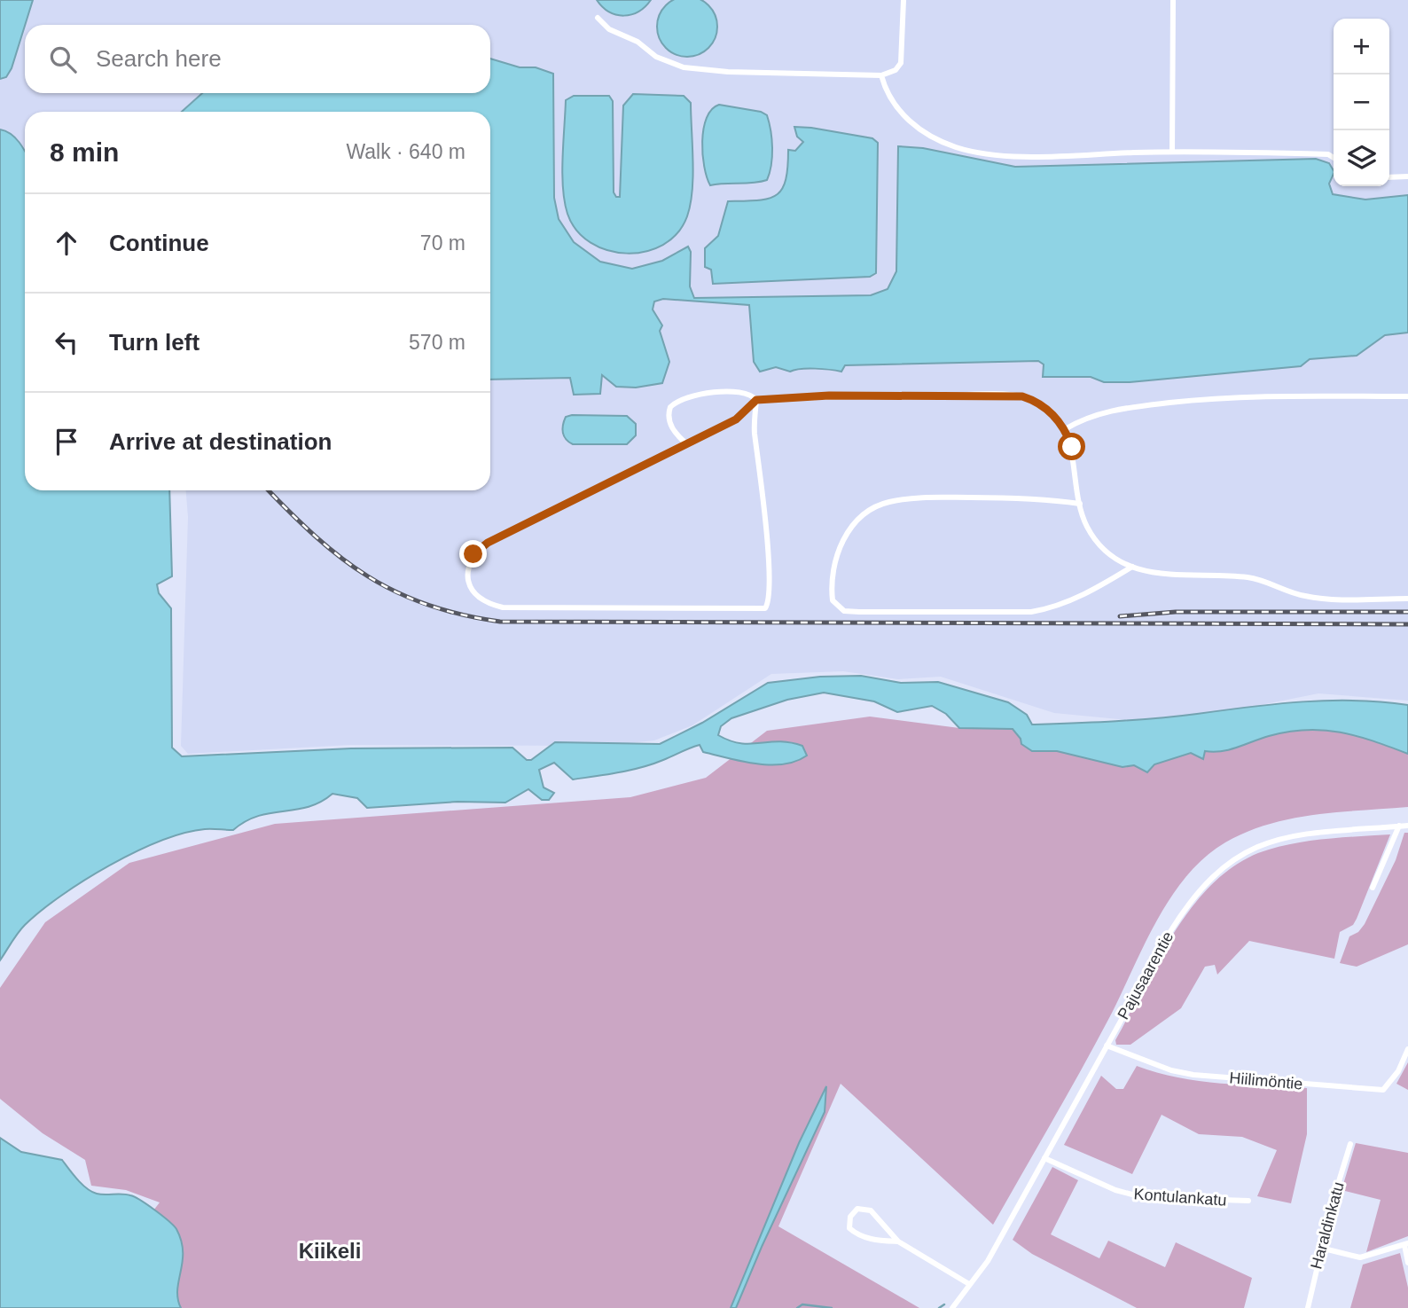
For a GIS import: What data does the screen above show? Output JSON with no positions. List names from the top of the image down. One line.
{"streets":{"street":["Pajusaarentie","Hiilimöntie","Kontulankatu","Haraldinkatu"]},"crossings":[["Pajusaarentie","Hiilimöntie"],["Pajusaarentie","Kontulankatu"]],"districts":["Kiikeli"],"page":{"map_buttons":["+","−"],"search":"Search here","heading":["8 min","Walk · 640 m"],"list":[["Continue","70 m"],["Turn left","570 m"],"Arrive at destination"]}}
